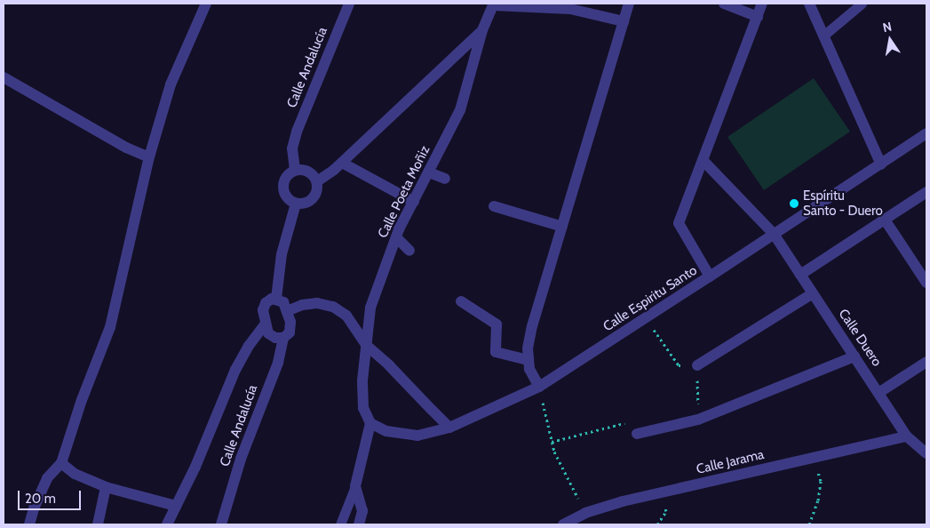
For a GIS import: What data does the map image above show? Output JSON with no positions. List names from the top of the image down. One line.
{"streets":{"street":["Calle Andalucía","Calle Poeta Moñiz","Calle Espiritu Santo","Calle Duero","Calle Jarama"]},"crossings":[["Calle Poeta Moñiz","Calle Espiritu Santo"],["Calle Espiritu Santo","Calle Duero"],["Calle Duero","Calle Jarama"]],"places":["Espíritu Santo - Duero"],"scale_bar":"20 m","north":"top"}
